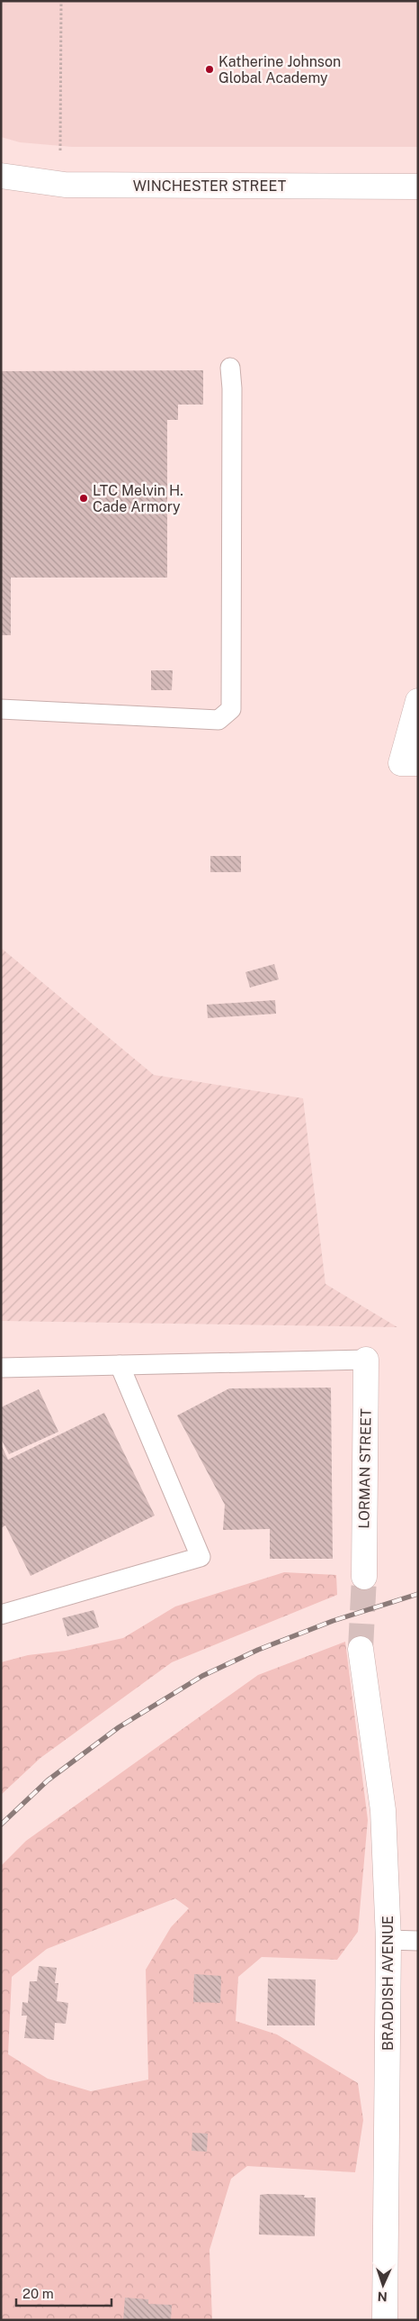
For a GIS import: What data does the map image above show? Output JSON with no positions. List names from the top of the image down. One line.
{"streets":{"street":["WINCHESTER STREET","LORMAN STREET","BRADDISH AVENUE"]},"places":["Katherine Johnson Global Academy","LTC Melvin H. Cade Armory"],"scale_bar":"20 m","north":"bottom"}
